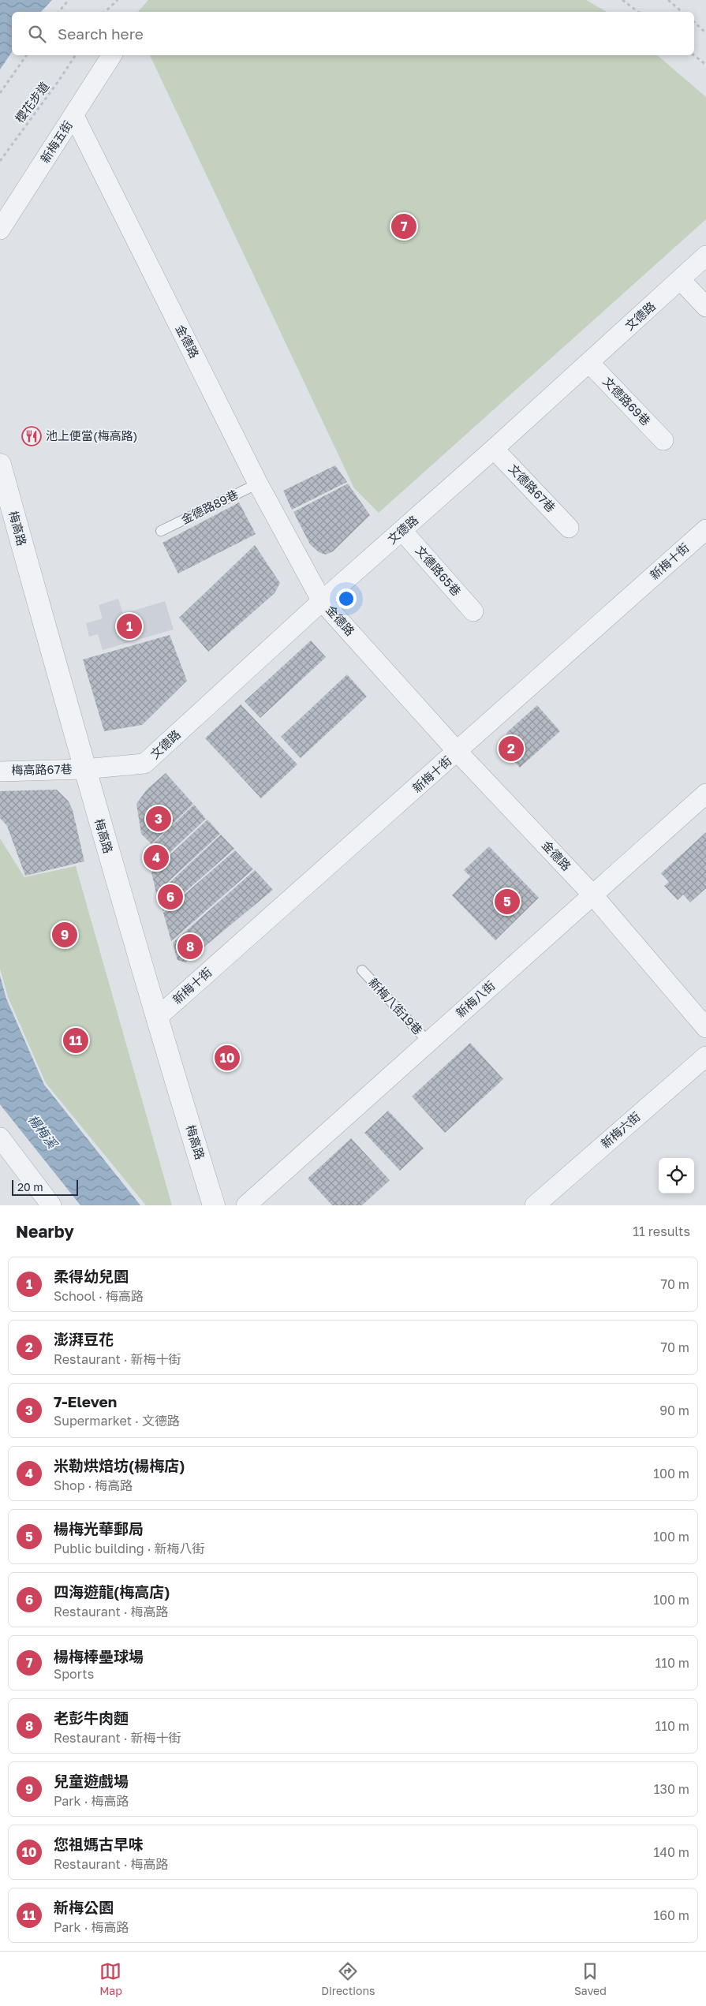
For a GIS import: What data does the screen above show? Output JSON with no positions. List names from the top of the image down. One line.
{"streets":{"street":["新梅五街","文德路","金德路","文德路69巷","文德路67巷","梅高路","新梅十街","文德路65巷","梅高路67巷","新梅八街","新梅六街"],"lane":["金德路89巷","新梅八街19巷"],"path":["櫻花步道"]},"crossings":[["新梅五街","金德路"],["文德路","金德路"],["文德路","文德路69巷"],["文德路","文德路67巷"],["文德路","梅高路"],["文德路","文德路65巷"],["文德路","梅高路67巷"],["金德路","金德路89巷"],["金德路","新梅十街"],["金德路","新梅八街"],["梅高路","新梅十街"],["梅高路","梅高路67巷"],["新梅八街","新梅八街19巷"]],"water":["楊梅溪"],"places":{"restaurant":["池上便當(梅高路)"]},"scale_bar":"20 m","page":{"search":"Search here","pins":["7","1","2","3","4","6","5","9","8","11","10"],"scale":"20 m","heading":["Nearby","11 results"],"list":[{"mark":"1","name":"柔得幼兒園","note":"School · 梅高路","value":"70 m"},{"mark":"2","name":"澎湃豆花","note":"Restaurant · 新梅十街","value":"70 m"},{"mark":"3","name":"7-Eleven","note":"Supermarket · 文德路","value":"90 m"},{"mark":"4","name":"米勒烘焙坊(楊梅店)","note":"Shop · 梅高路","value":"100 m"},{"mark":"5","name":"楊梅光華郵局","note":"Public building · 新梅八街","value":"100 m"},{"mark":"6","name":"四海遊龍(梅高店)","note":"Restaurant · 梅高路","value":"100 m"},{"mark":"7","name":"楊梅棒壘球場","note":"Sports","value":"110 m"},{"mark":"8","name":"老彭牛肉麵","note":"Restaurant · 新梅十街","value":"110 m"},{"mark":"9","name":"兒童遊戲場","note":"Park · 梅高路","value":"130 m"},{"mark":"10","name":"您祖媽古早味","note":"Restaurant · 梅高路","value":"140 m"},{"mark":"11","name":"新梅公園","note":"Park · 梅高路","value":"160 m"}],"nav":["Map","Directions","Saved"]}}
